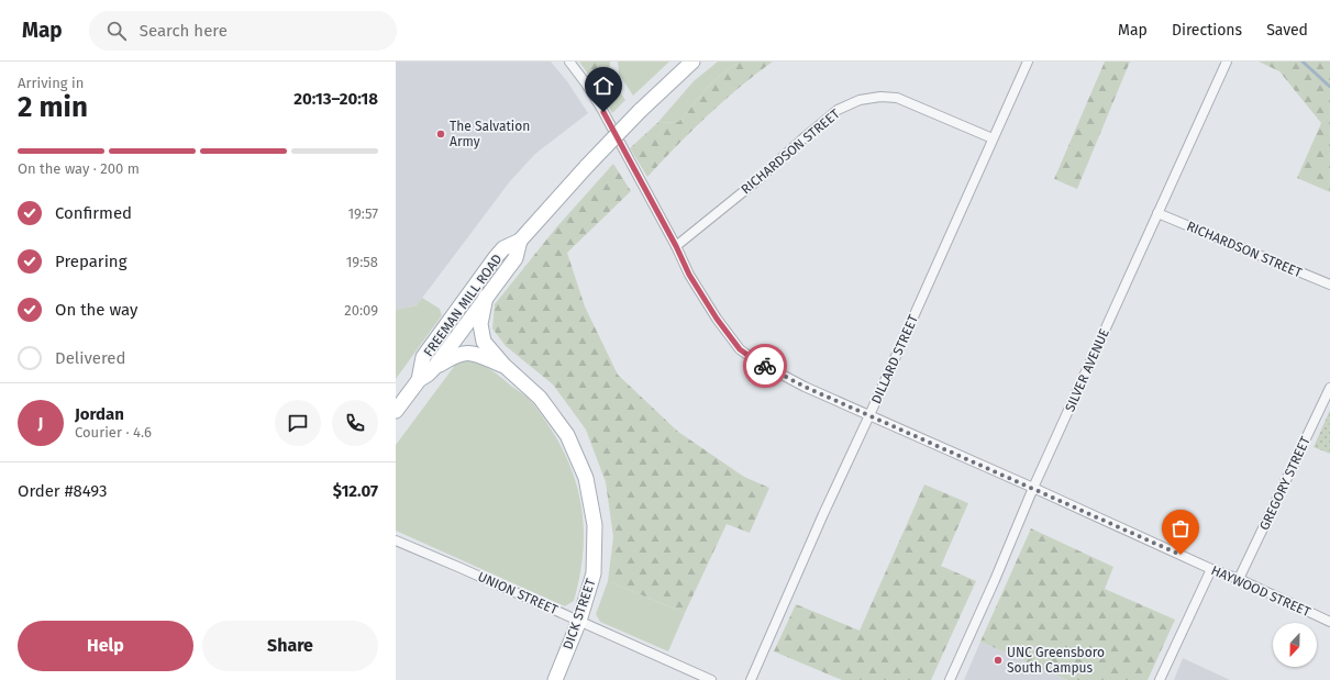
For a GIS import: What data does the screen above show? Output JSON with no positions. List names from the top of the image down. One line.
{"streets":{"main road":["FREEMAN MILL ROAD","DICK STREET"],"street":["RICHARDSON STREET","DILLARD STREET","SILVER AVENUE","GREGORY STREET","HAYWOOD STREET","UNION STREET"]},"crossings":[["RICHARDSON STREET","DILLARD STREET"],["RICHARDSON STREET","SILVER AVENUE"],["RICHARDSON STREET","HAYWOOD STREET"],["FREEMAN MILL ROAD","DICK STREET"],["DILLARD STREET","HAYWOOD STREET"],["SILVER AVENUE","HAYWOOD STREET"],["GREGORY STREET","HAYWOOD STREET"],["UNION STREET","DICK STREET"]],"places":["The Salvation Army","UNC Greensboro South Campus"],"north":"bottom","page":{"header":"Map","search":"Search here","nav":["Map","Directions","Saved"],"heading":["2 min","Arriving in","20:13–20:18"],"panel":["Jordan","Courier · 4.6","Order #8493","$12.07"],"bar":"On the way · 200 m","list":[["Confirmed","19:57"],["Preparing","19:58"],["On the way","20:09"],"Delivered"],"round":"J","buttons":["Help","Share"]}}
